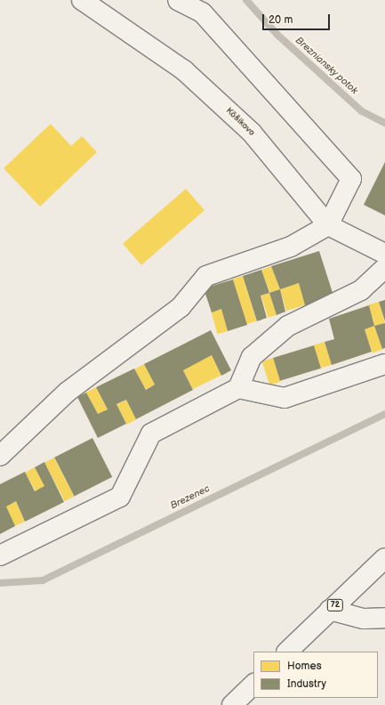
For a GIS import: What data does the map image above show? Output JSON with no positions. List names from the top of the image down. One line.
{"streets":{"main road":["Kôšikovo","72"]},"water":["Brezniansky potok","Brezenec"],"legend":["Homes","Industry"],"scale_bar":"20 m"}
